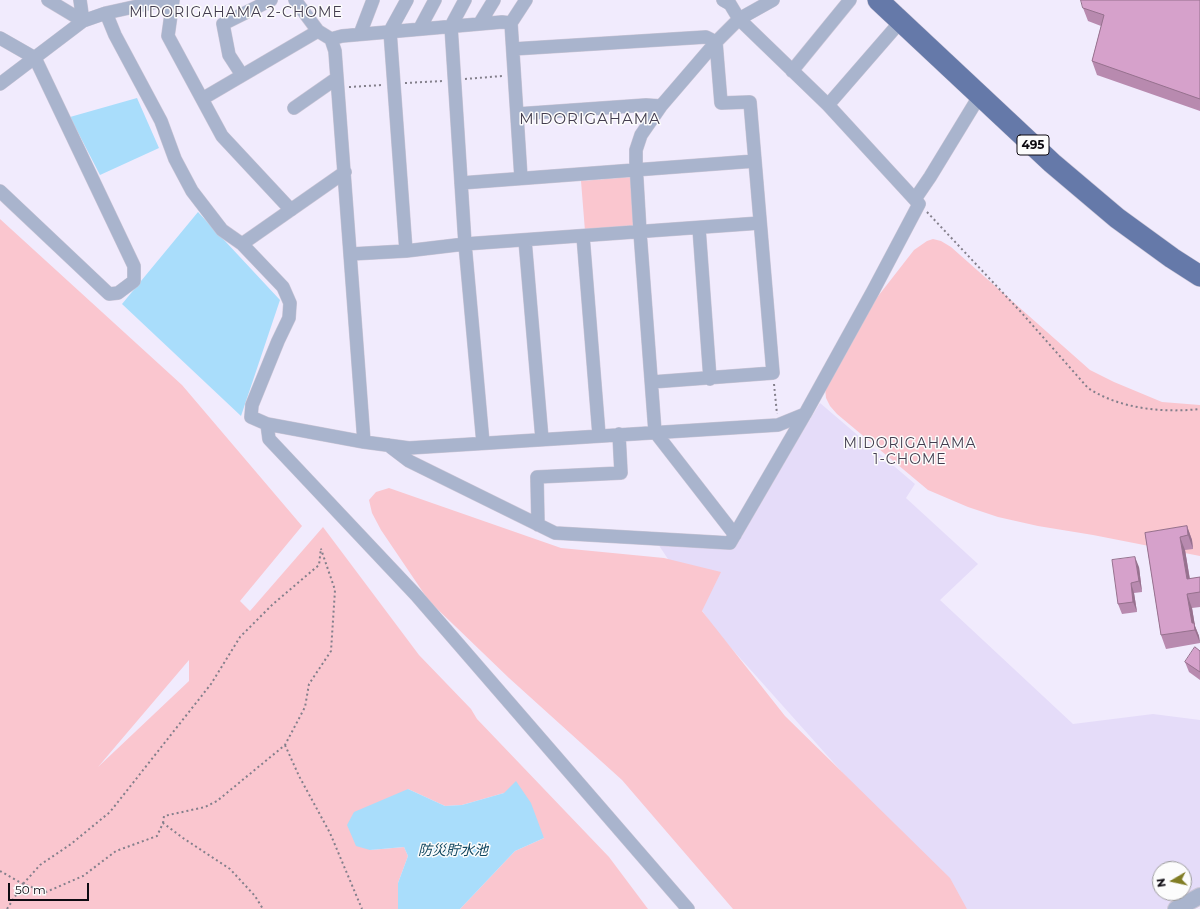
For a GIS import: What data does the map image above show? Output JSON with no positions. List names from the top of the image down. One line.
{"streets":{"highway":["495"]},"districts":["MIDORIGAHAMA 2-CHOME","MIDORIGAHAMA","MIDORIGAHAMA 1-CHOME"],"water":["防災貯水池"],"scale_bar":"50 m","north":"left"}
